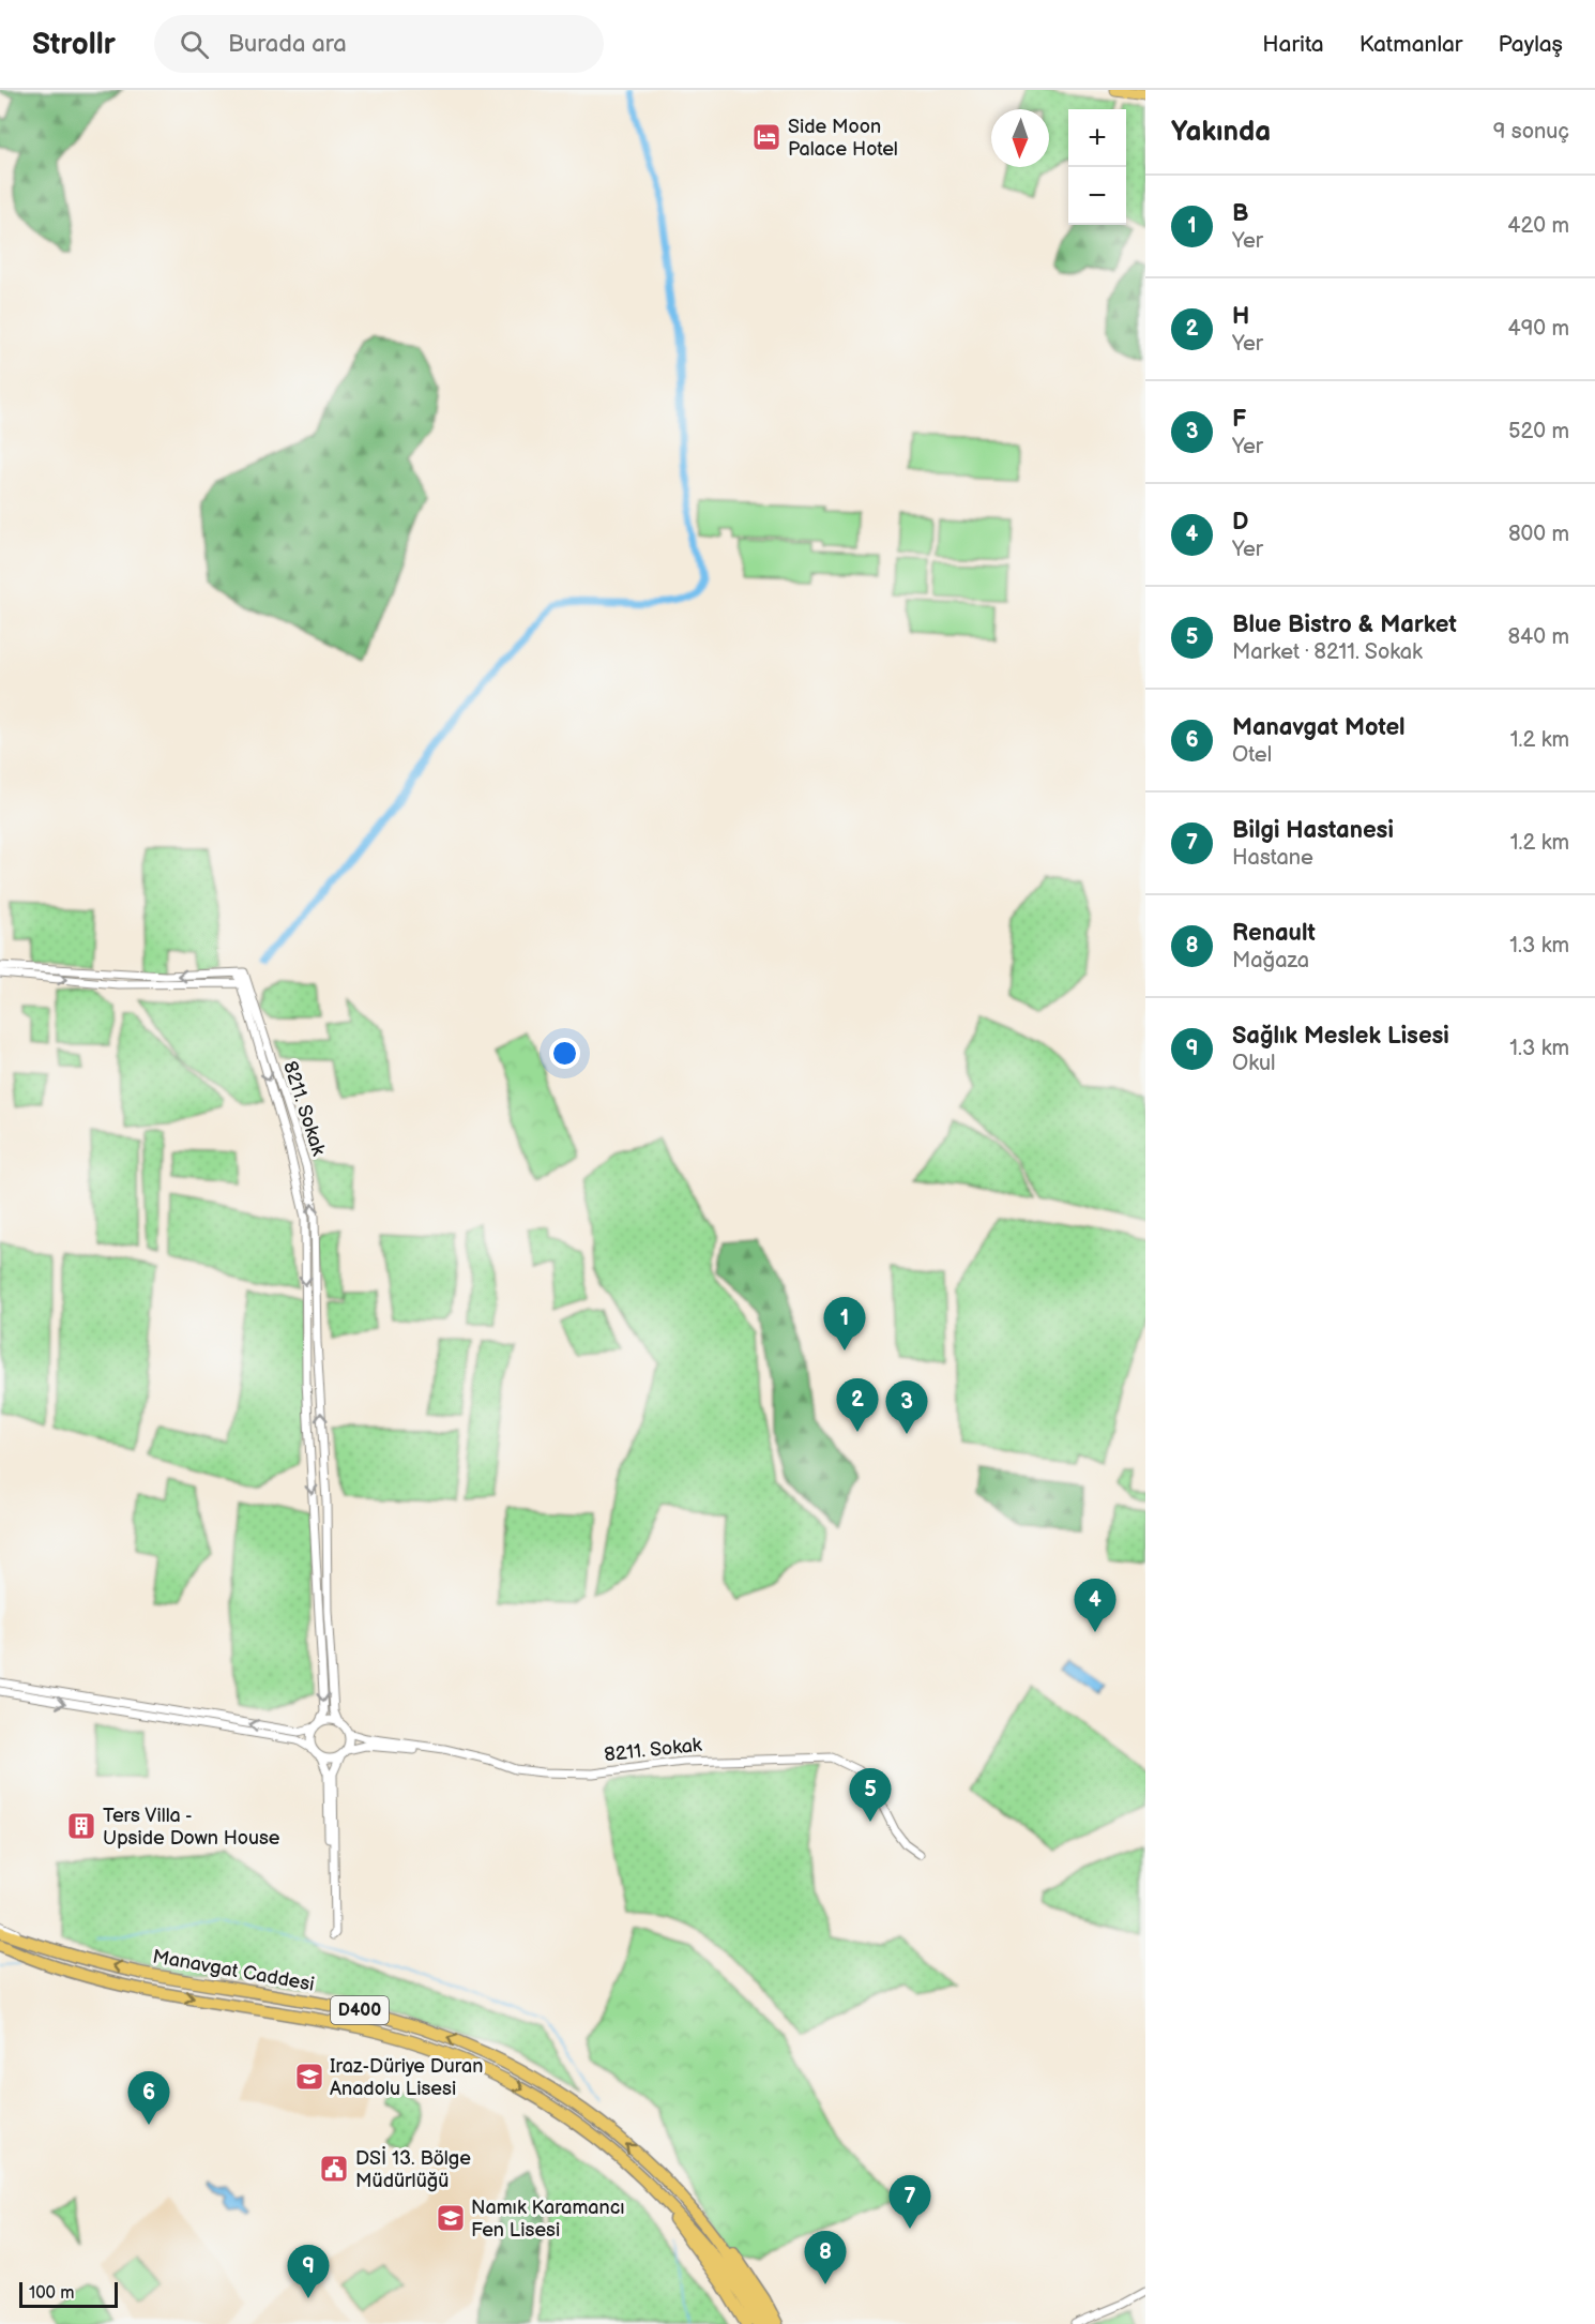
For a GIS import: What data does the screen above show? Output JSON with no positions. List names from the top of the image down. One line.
{"streets":{"highway":["Manavgat Caddesi","D400"],"street":["8211. Sokak"]},"places":{"hotel":["Side Moon Palace Hotel"],"building":["Ters Villa - Upside Down House"],"school or university":["Iraz-Düriye Duran Anadolu Lisesi","Namık Karamancı Fen Lisesi"],"public building":["DSİ 13. Bölge Müdürlüğü"]},"scale_bar":"100 m","north":"bottom","page":{"header":"Strollr","search":"Burada ara","nav":["Harita","Katmanlar","Paylaş"],"heading":["Yakında","9 sonuç"],"map_buttons":["+","−"],"list":[{"mark":"1","name":"B","note":"Yer","value":"420 m"},{"mark":"2","name":"H","note":"Yer","value":"490 m"},{"mark":"3","name":"F","note":"Yer","value":"520 m"},{"mark":"4","name":"D","note":"Yer","value":"800 m"},{"mark":"5","name":"Blue Bistro & Market","note":"Market · 8211. Sokak","value":"840 m"},{"mark":"6","name":"Manavgat Motel","note":"Otel","value":"1.2 km"},{"mark":"7","name":"Bilgi Hastanesi","note":"Hastane","value":"1.2 km"},{"mark":"8","name":"Renault","note":"Mağaza","value":"1.3 km"},{"mark":"9","name":"Sağlık Meslek Lisesi","note":"Okul","value":"1.3 km"}],"pins":["1","2","3","4","5","6","7","8","9"],"scale":"100 m"}}
